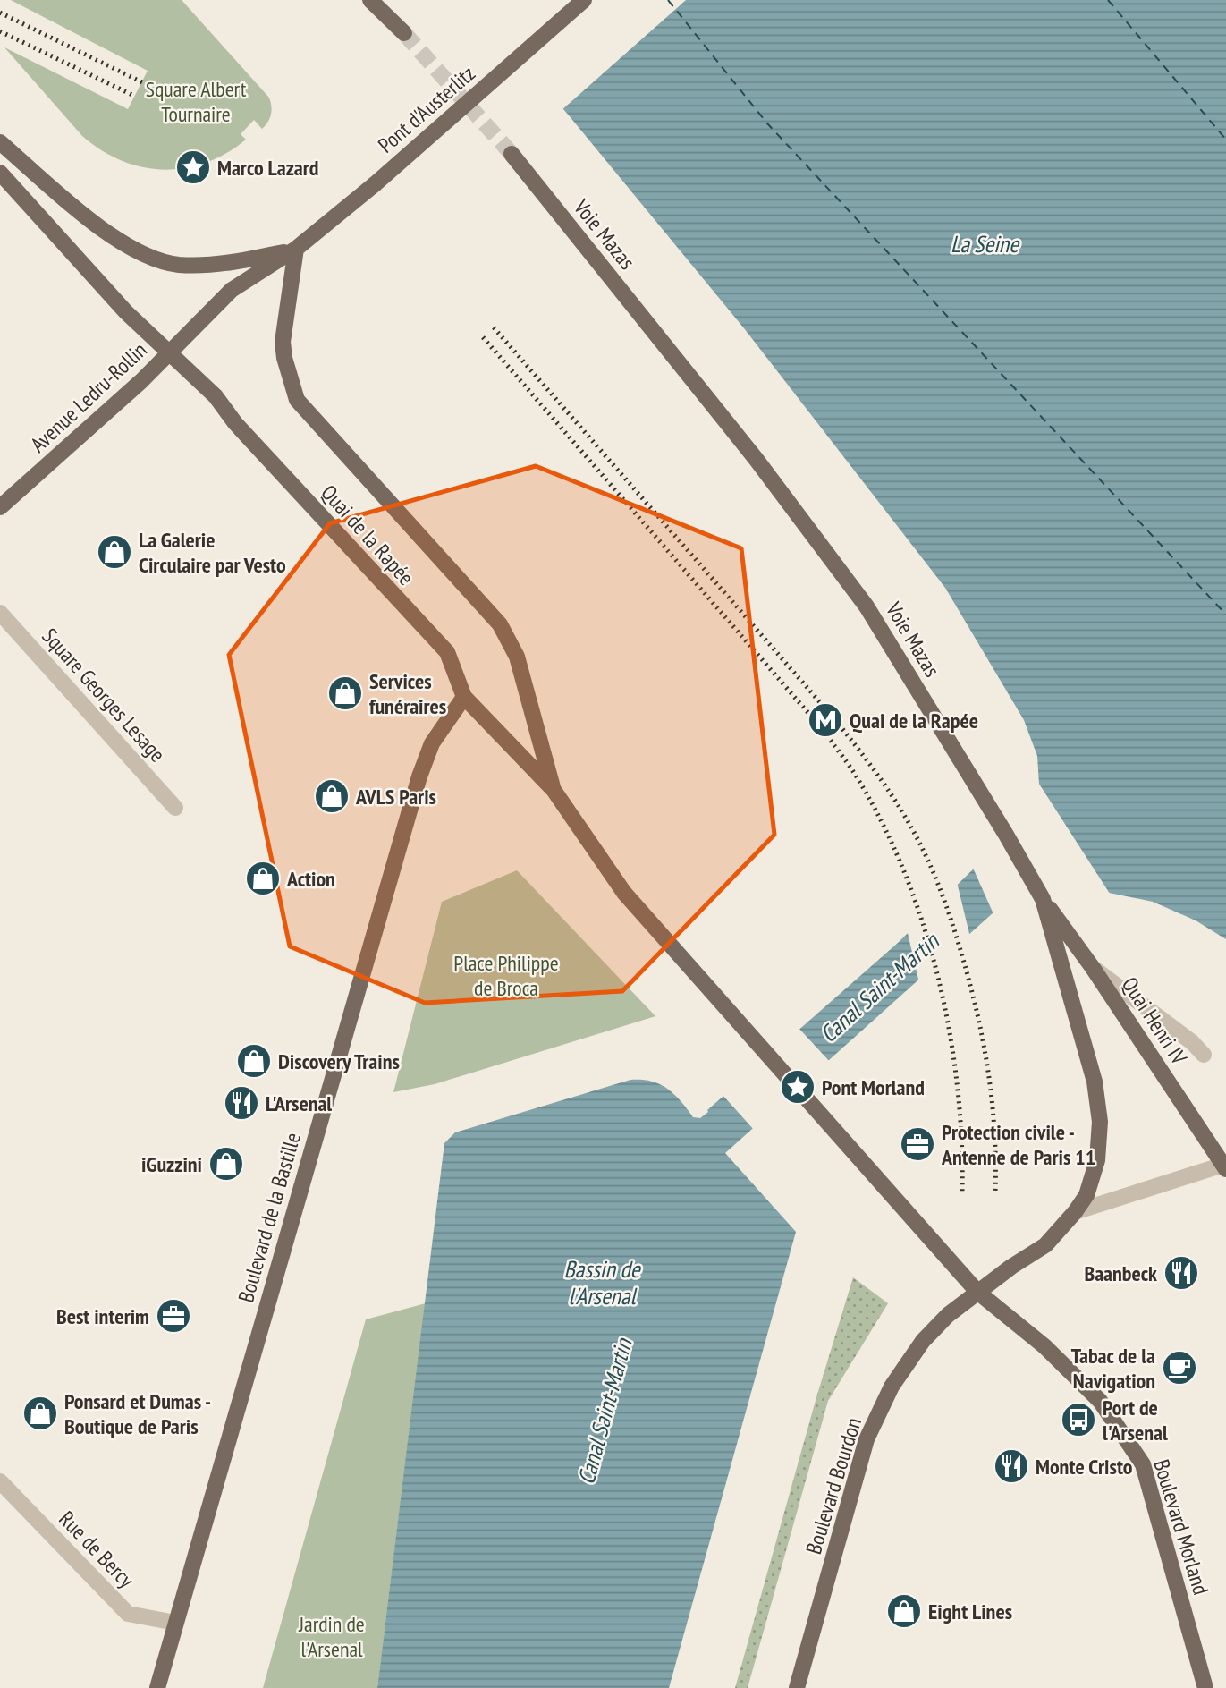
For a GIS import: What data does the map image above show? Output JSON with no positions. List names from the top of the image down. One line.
{"streets":{"main road":["Pont d'Austerlitz","Voie Mazas","Avenue Ledru-Rollin","Quai de la Rapée","Quai Henri IV","Boulevard de la Bastille","Boulevard Bourdon","Boulevard Morland"],"street":["Square Georges Lesage","Rue de Bercy"]},"crossings":[["Pont d'Austerlitz","Avenue Ledru-Rollin"],["Pont d'Austerlitz","Quai de la Rapée"],["Voie Mazas","Quai Henri IV"],["Voie Mazas","Boulevard Bourdon"],["Voie Mazas","Boulevard Morland"],["Avenue Ledru-Rollin","Quai de la Rapée"],["Quai de la Rapée","Boulevard de la Bastille"],["Boulevard de la Bastille","Rue de Bercy"],["Boulevard Bourdon","Boulevard Morland"]],"water":["La Seine","Canal Saint-Martin","Bassin de l'Arsenal"],"parks":["Square Albert Tournaire","Place Philippe de Broca","Jardin de l'Arsenal"],"places":{"place":["Marco Lazard","Pont Morland"],"shop":["La Galerie Circulaire par Vesto","Services funéraires","AVLS Paris","Action","Discovery Trains","iGuzzini","Ponsard et Dumas - Boutique de Paris","Eight Lines"],"metro station":["Quai de la Rapée"],"restaurant":["L'Arsenal","Baanbeck","Monte Cristo"],"office":["Protection civile - Antenne de Paris 11","Best interim"],"cafe":["Tabac de la Navigation"],"bus stop":["Port de l'Arsenal"]}}
